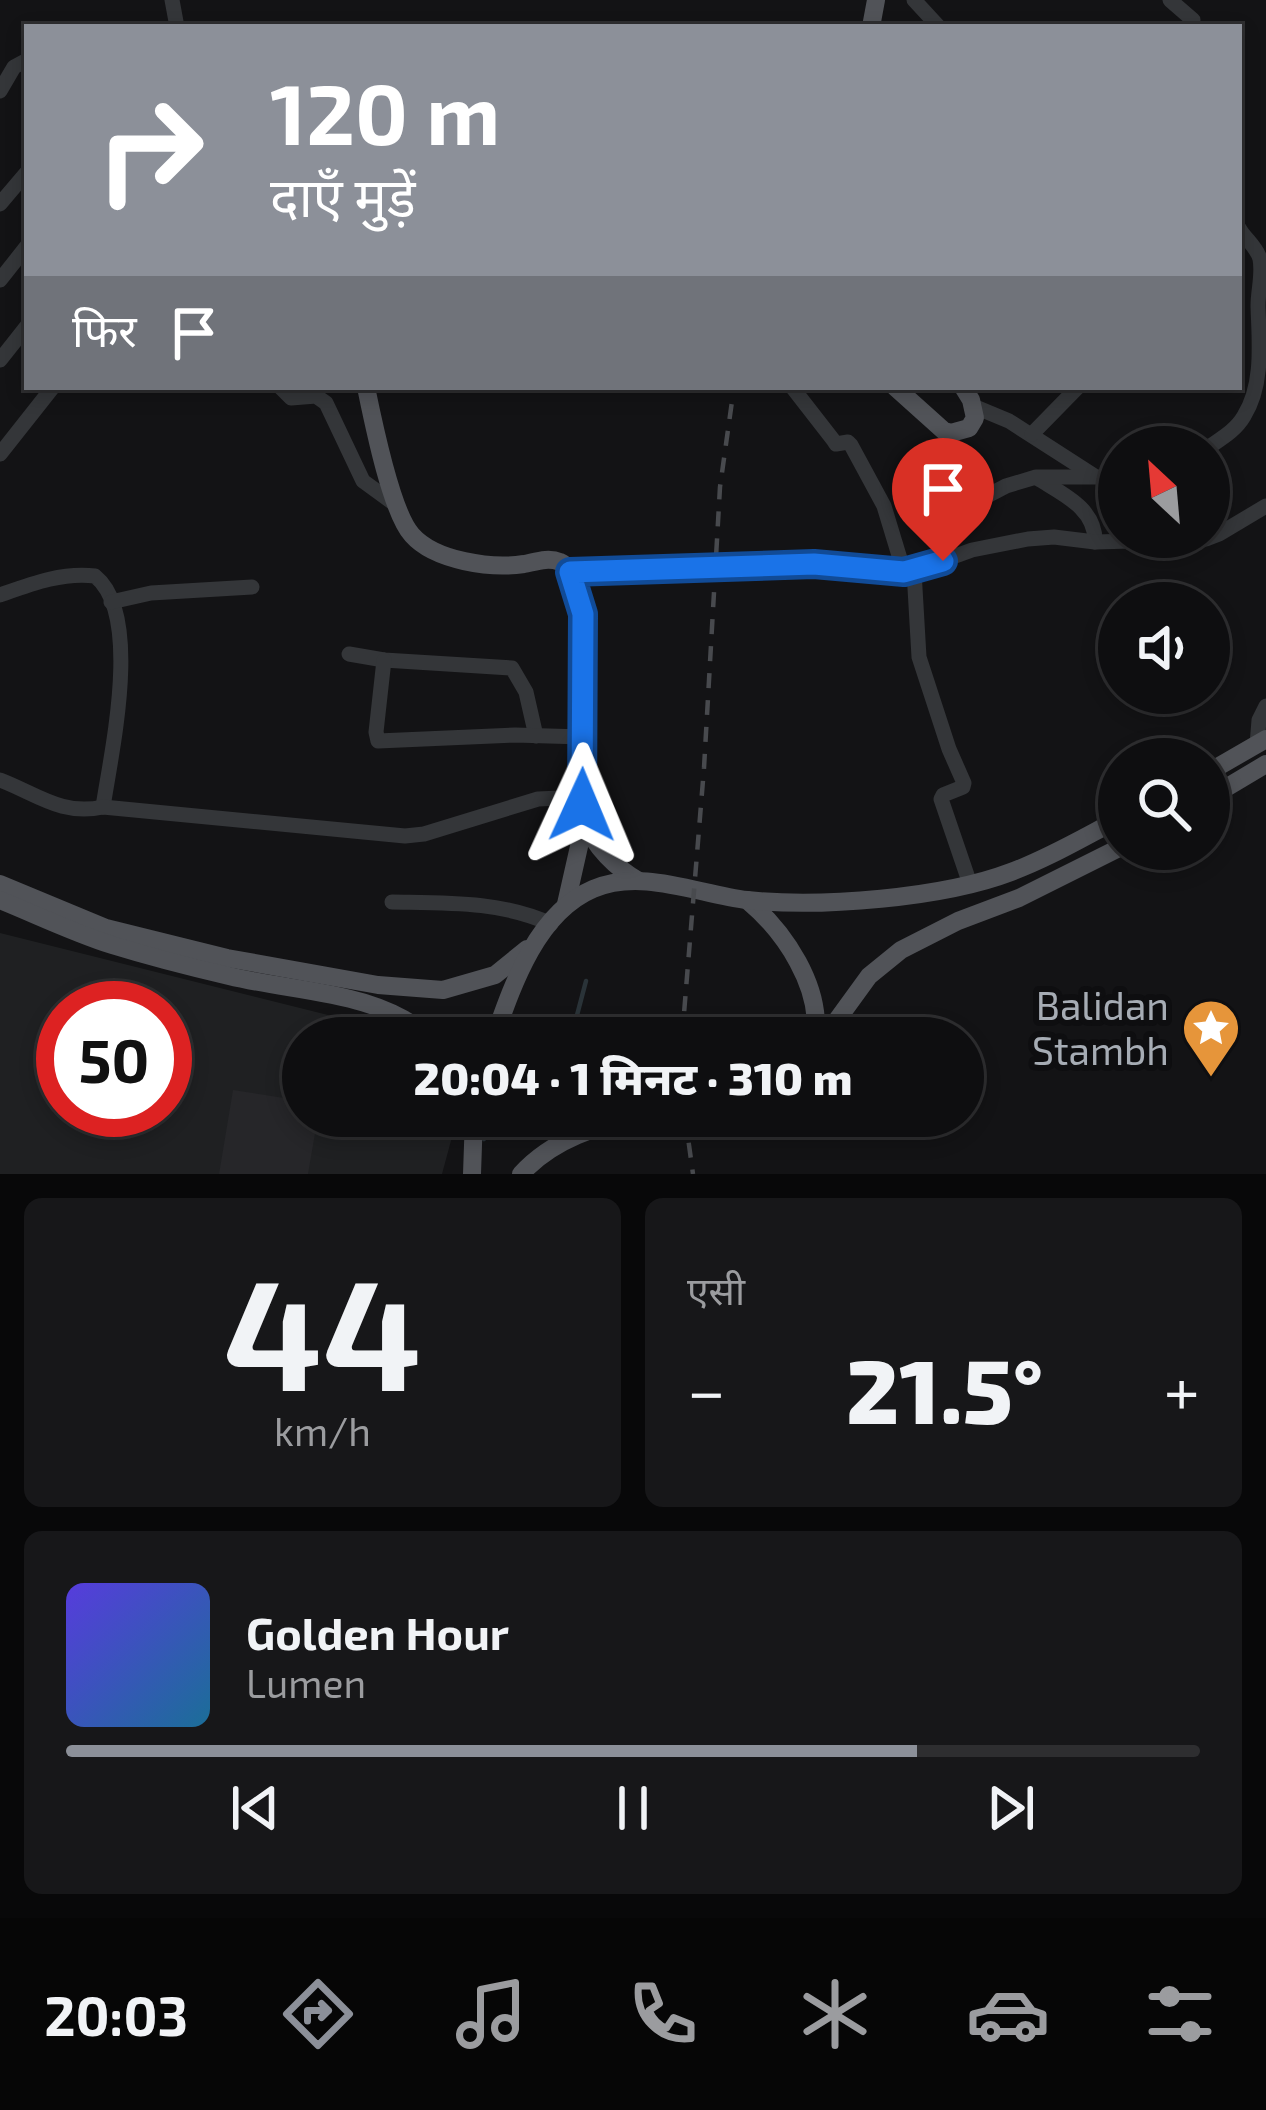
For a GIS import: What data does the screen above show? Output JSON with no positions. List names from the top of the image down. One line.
{"places":{"place":["Balidan Stambh"]},"north":"top left","page":{"turn":["120 m","दाएँ मुड़ें"],"then":"फिर","limit":"50","trip":"20:04 · 1 मिनट · 310 m","tile":[["44","km/h"],"एसी"],"heat":["−","21.5°","+"],"song":["Golden Hour","Lumen"],"tabs":"20:03"}}
